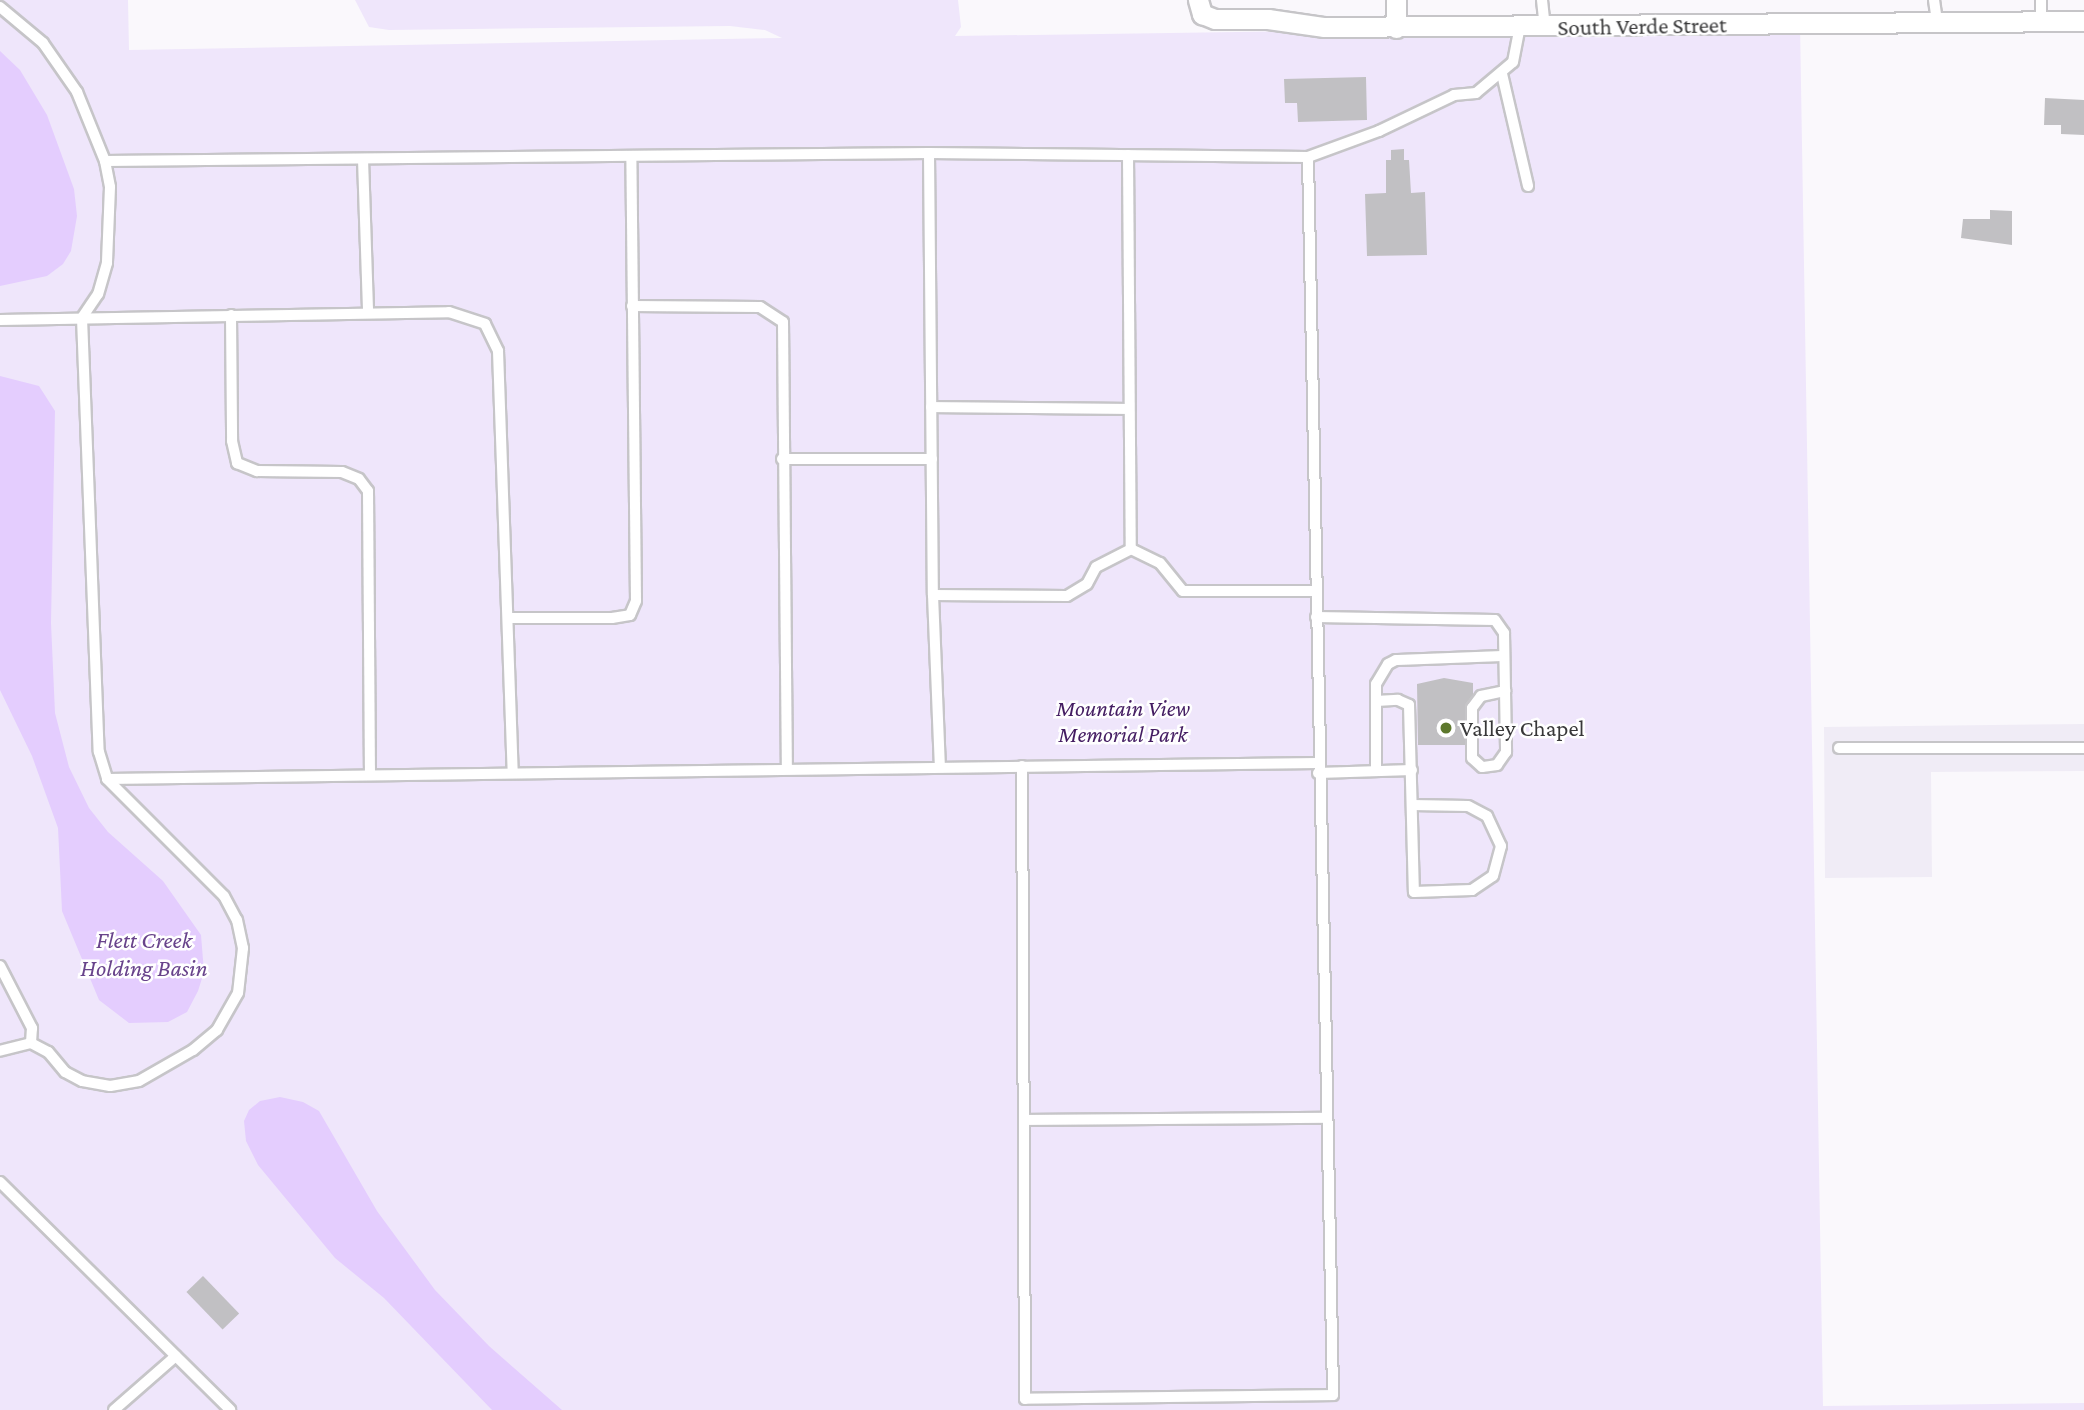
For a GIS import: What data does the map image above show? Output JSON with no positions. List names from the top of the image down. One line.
{"streets":{"street":["South Verde Street"]},"water":["Flett Creek Holding Basin"],"parks":["Mountain View Memorial Park"],"places":["Valley Chapel"]}
